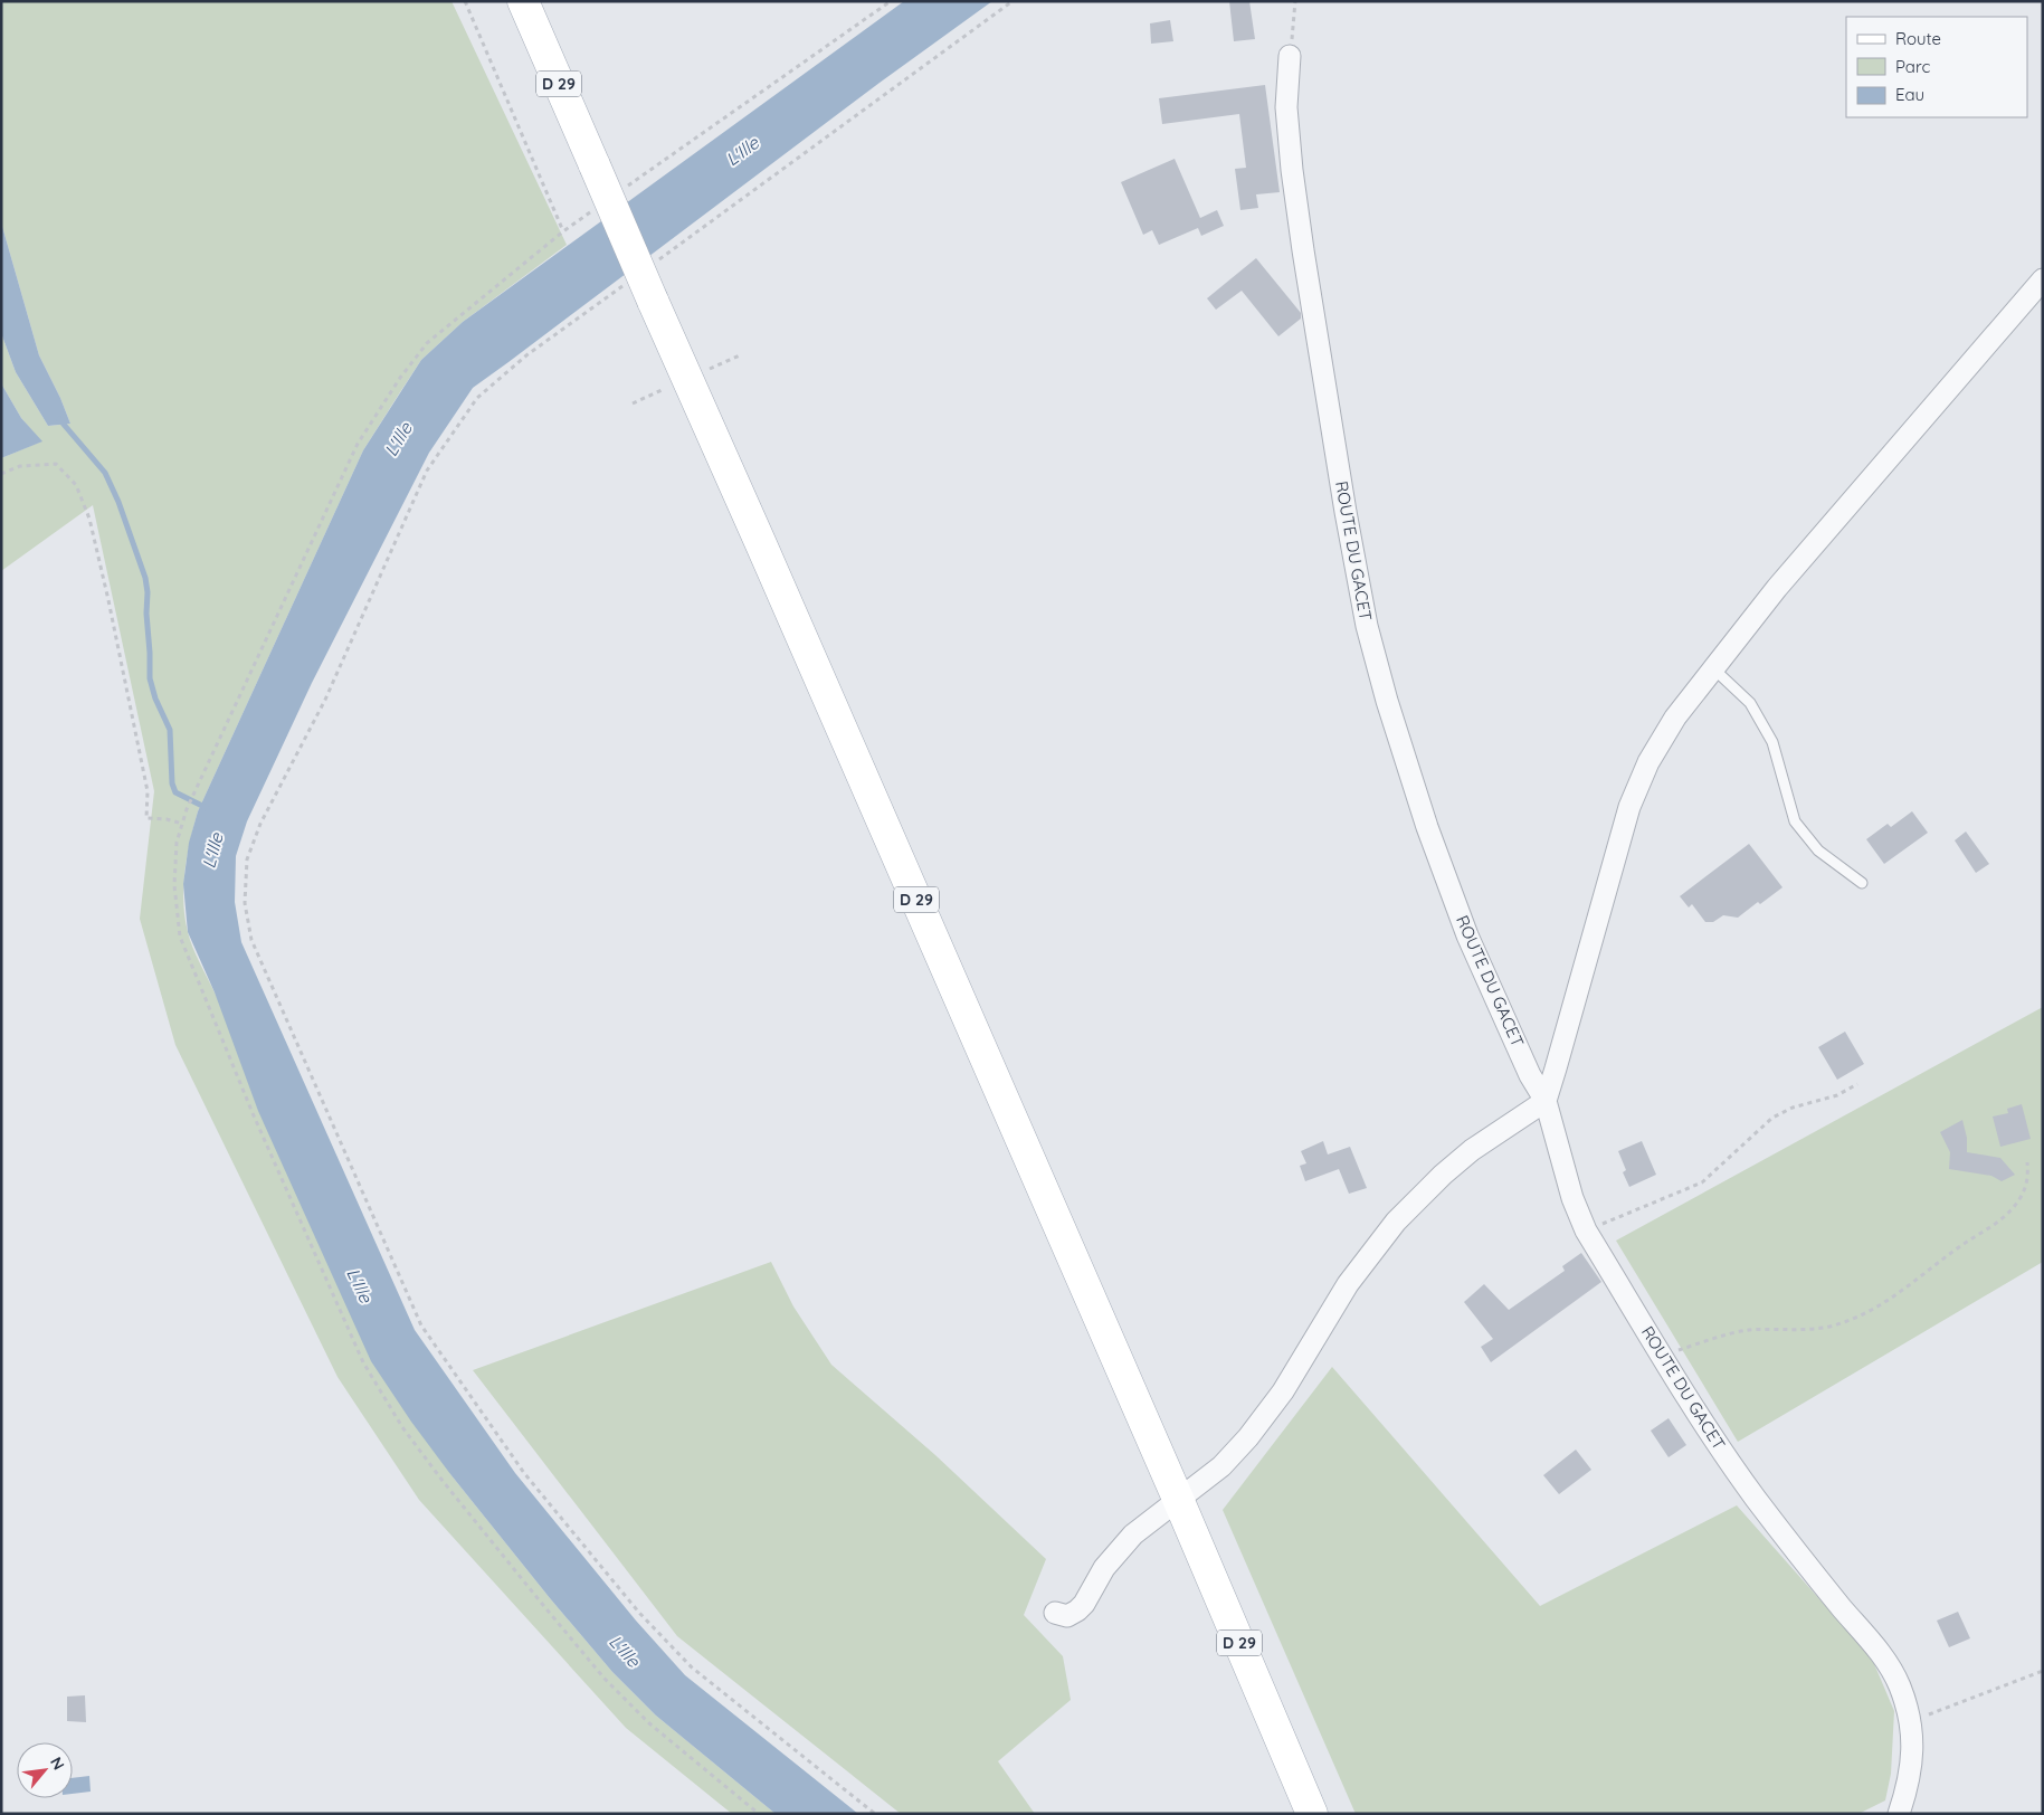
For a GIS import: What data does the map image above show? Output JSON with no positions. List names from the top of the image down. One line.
{"streets":{"main road":["D 29"],"street":["ROUTE DU GACET"]},"water":["L'Ille"],"legend":["Route","Parc","Eau"],"north":"top right"}
